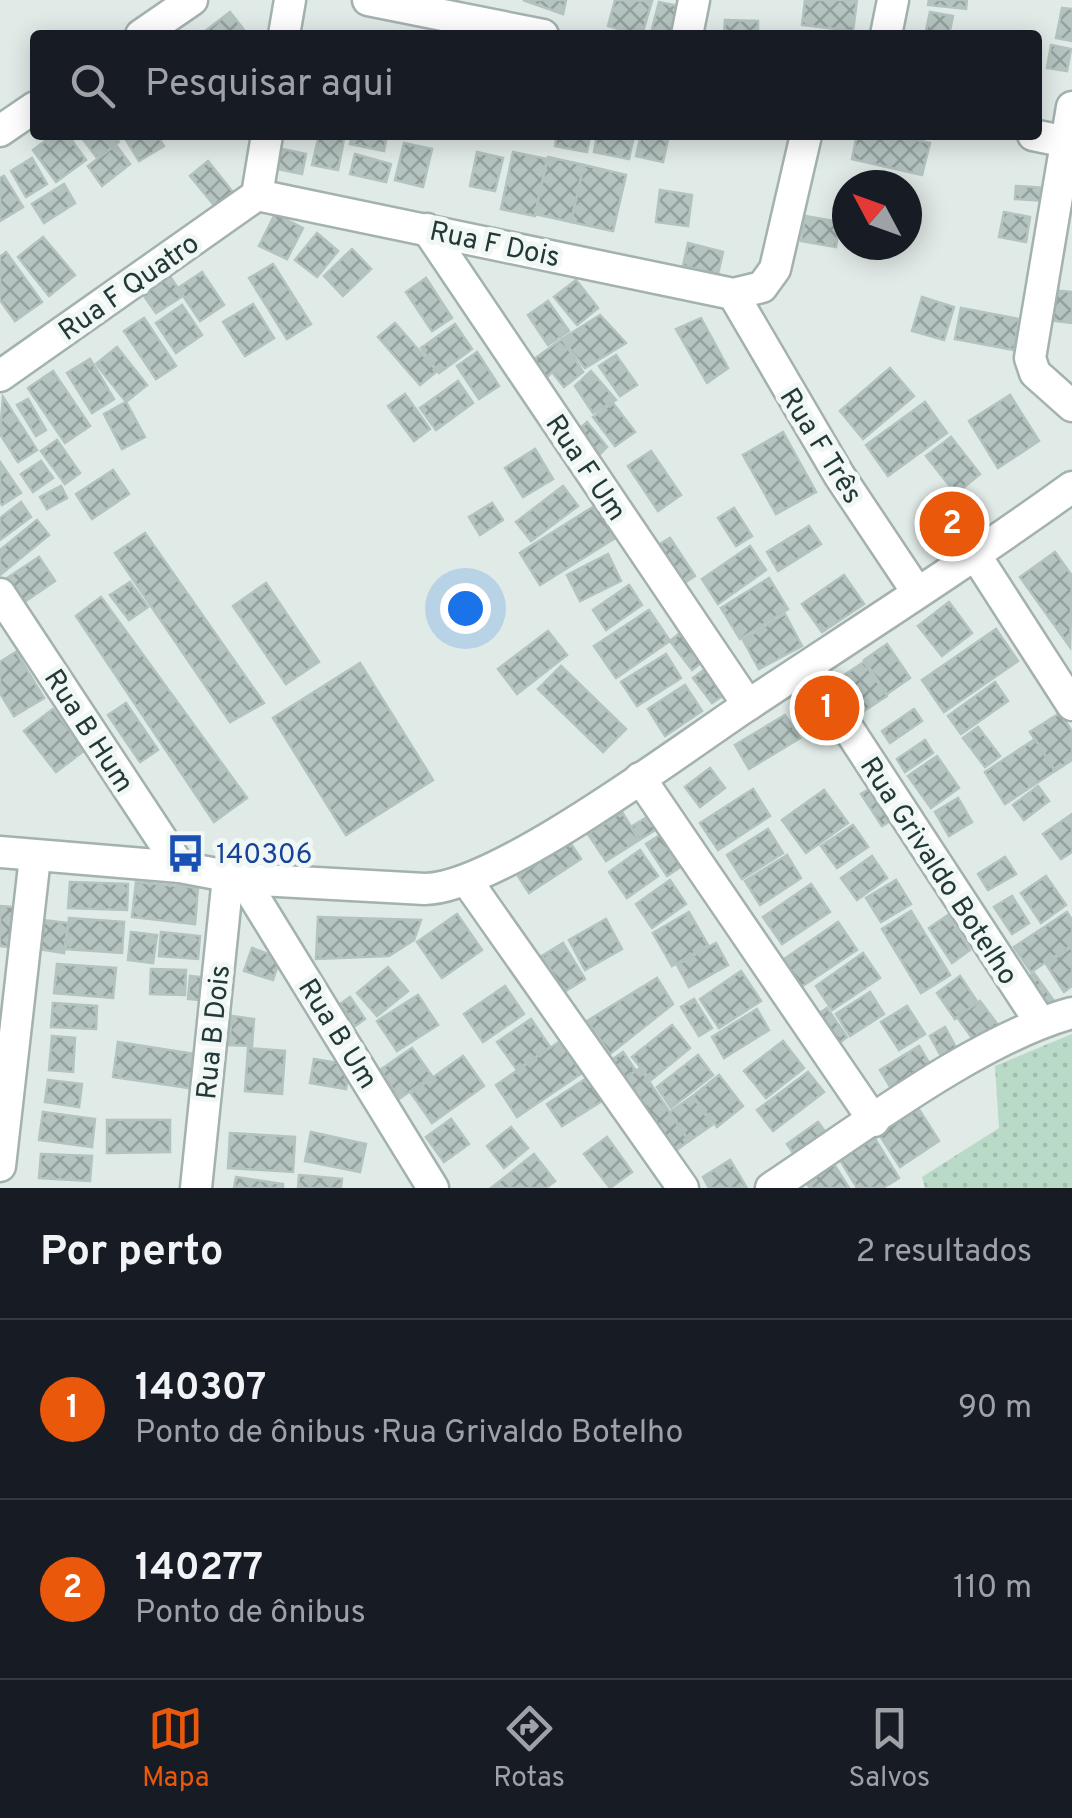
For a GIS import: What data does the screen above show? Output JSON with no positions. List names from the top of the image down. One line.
{"streets":{"street":["Rua F Dois","Rua F Quatro","Rua F Três","Rua F Um","Rua B Hum","Rua Grivaldo Botelho","Rua B Dois","Rua B Um"]},"crossings":[["Rua F Dois","Rua F Quatro"],["Rua F Dois","Rua F Três"],["Rua F Dois","Rua F Um"],["Rua B Dois","Rua B Um"]],"places":{"bus stop":["140306"]},"north":"top left","page":{"search":"Pesquisar aqui","pins":["2","1"],"heading":["Por perto","2 resultados"],"list":[{"mark":"1","name":"140307","note":"Ponto de ônibus · Rua Grivaldo Botelho","value":"90 m"},{"mark":"2","name":"140277","note":"Ponto de ônibus","value":"110 m"}],"nav":["Mapa","Rotas","Salvos"]}}
